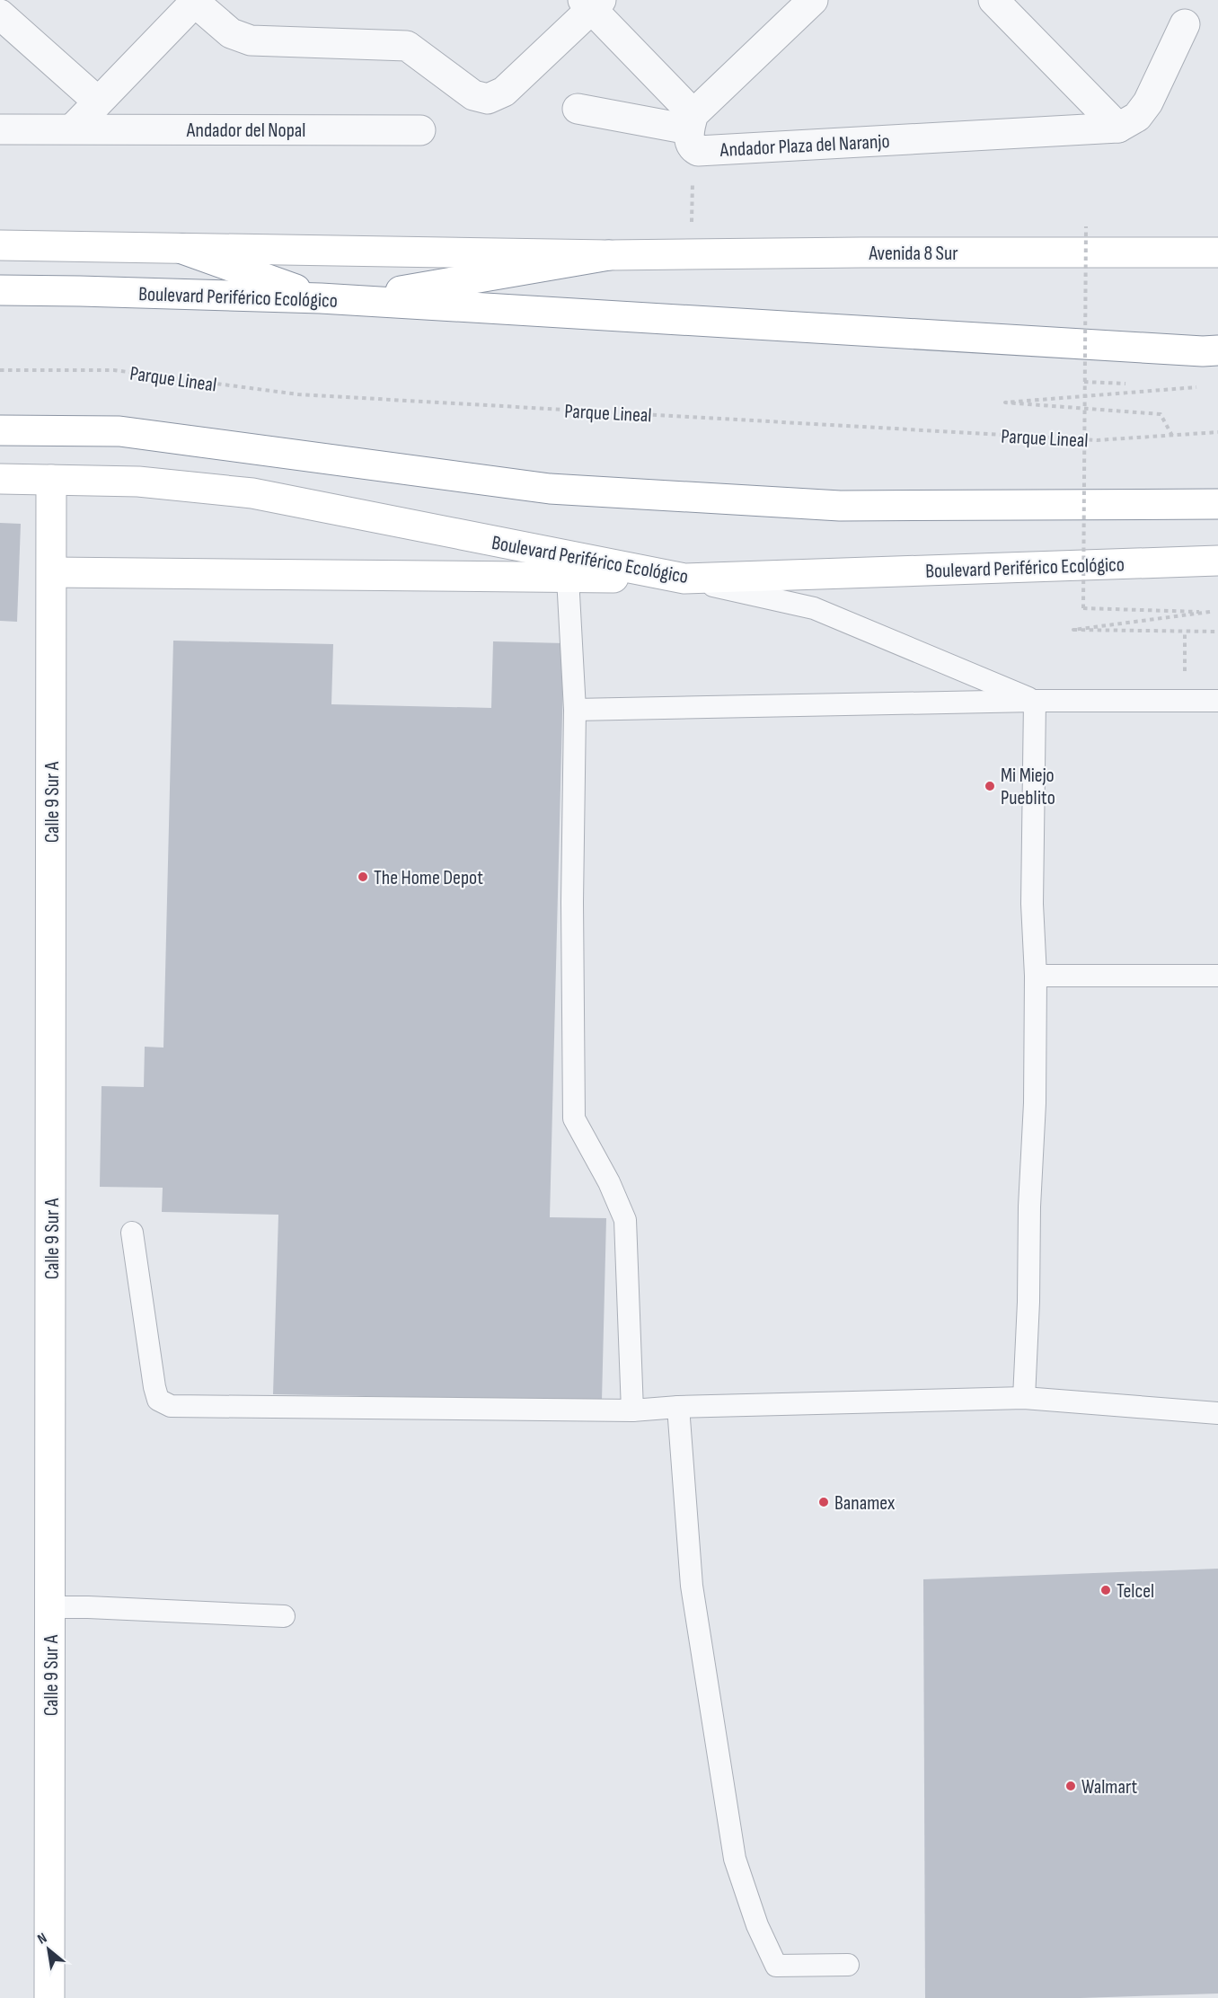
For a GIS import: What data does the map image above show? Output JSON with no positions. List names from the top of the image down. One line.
{"streets":{"main road":["Avenida 8 Sur","Boulevard Periférico Ecológico","Calle 9 Sur A"],"street":["Andador del Nopal","Andador Plaza del Naranjo"],"path":["Parque Lineal"]},"crossings":[["Boulevard Periférico Ecológico","Calle 9 Sur A"]],"places":["Mi Miejo Pueblito","The Home Depot","Banamex","Telcel","Walmart"],"north":"top left"}
